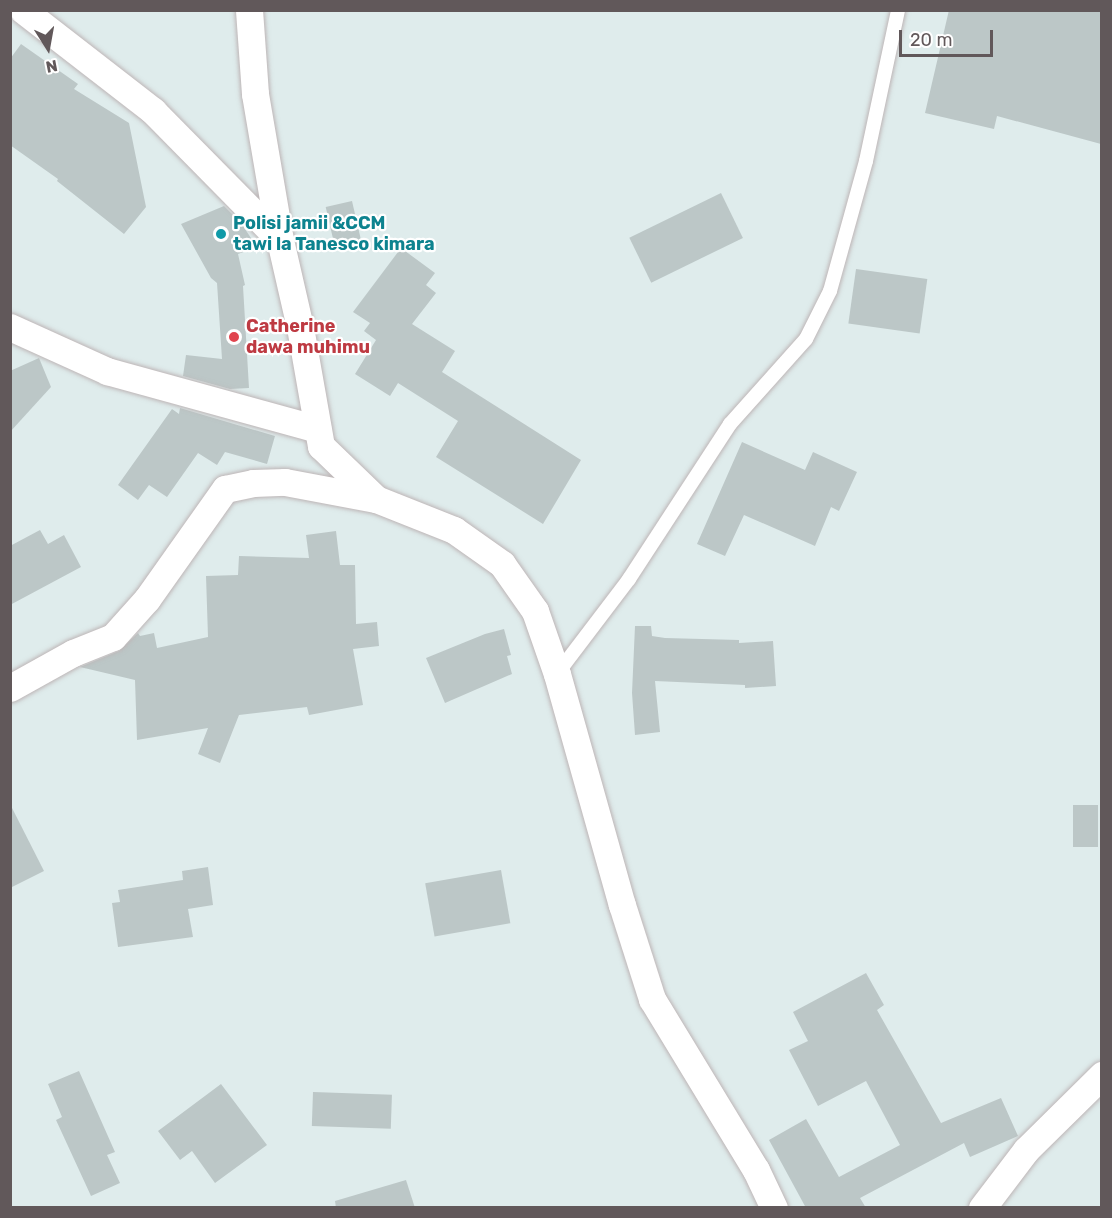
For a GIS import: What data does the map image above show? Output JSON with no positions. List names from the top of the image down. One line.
{"places":["Polisi jamii &CCM tawi la Tanesco kimara","Catherine dawa muhimu"],"scale_bar":"20 m","north":"bottom"}
